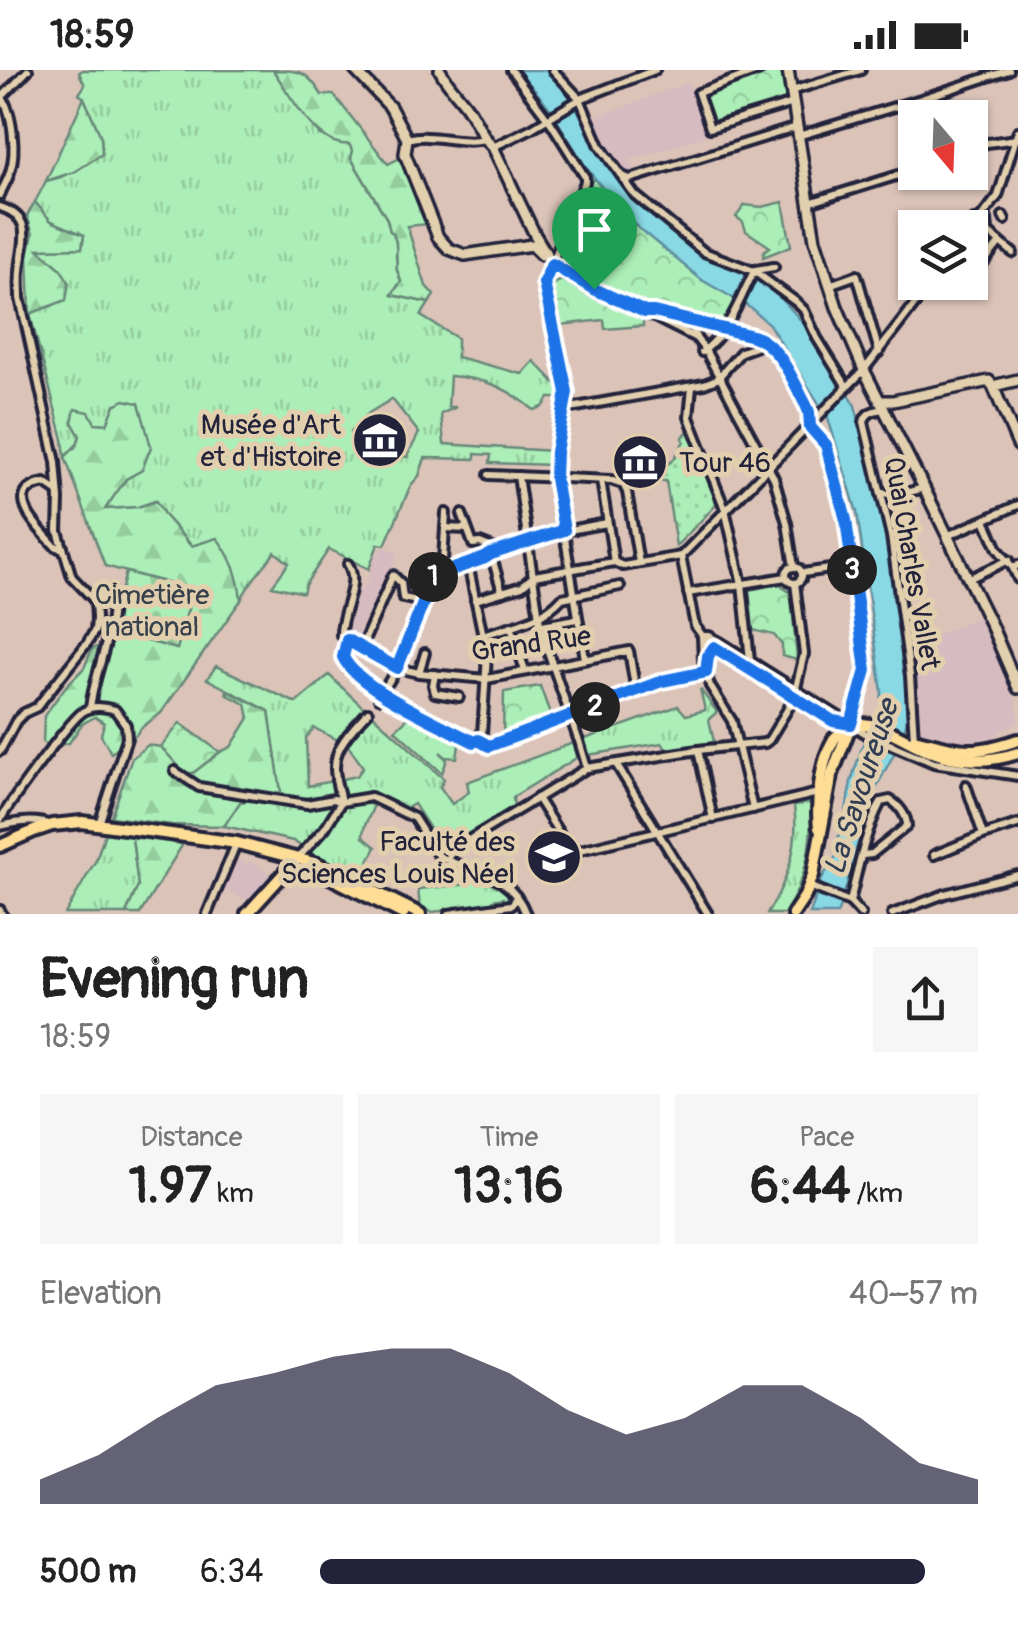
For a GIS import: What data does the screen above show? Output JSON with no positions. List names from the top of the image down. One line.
{"streets":{"street":["Quai Charles Vallet","Grand Rue"]},"water":["La Savoureuse"],"parks":["Cimetière national"],"places":{"museum":["Musée d'Art et d'Histoire","Tour 46"],"school or university":["Faculté des Sciences Louis Néel"]},"north":"bottom","page":{"status":"18:59","pins":["3","1","2"],"heading":["Evening run","18:59"],"stats":[["Distance","1.97 km"],["Time","13:16"],["Pace","6:44 /km"]],"chart":["Elevation","40–57 m"],"list":[{"name":"500 m","note":"6:34"}]}}
